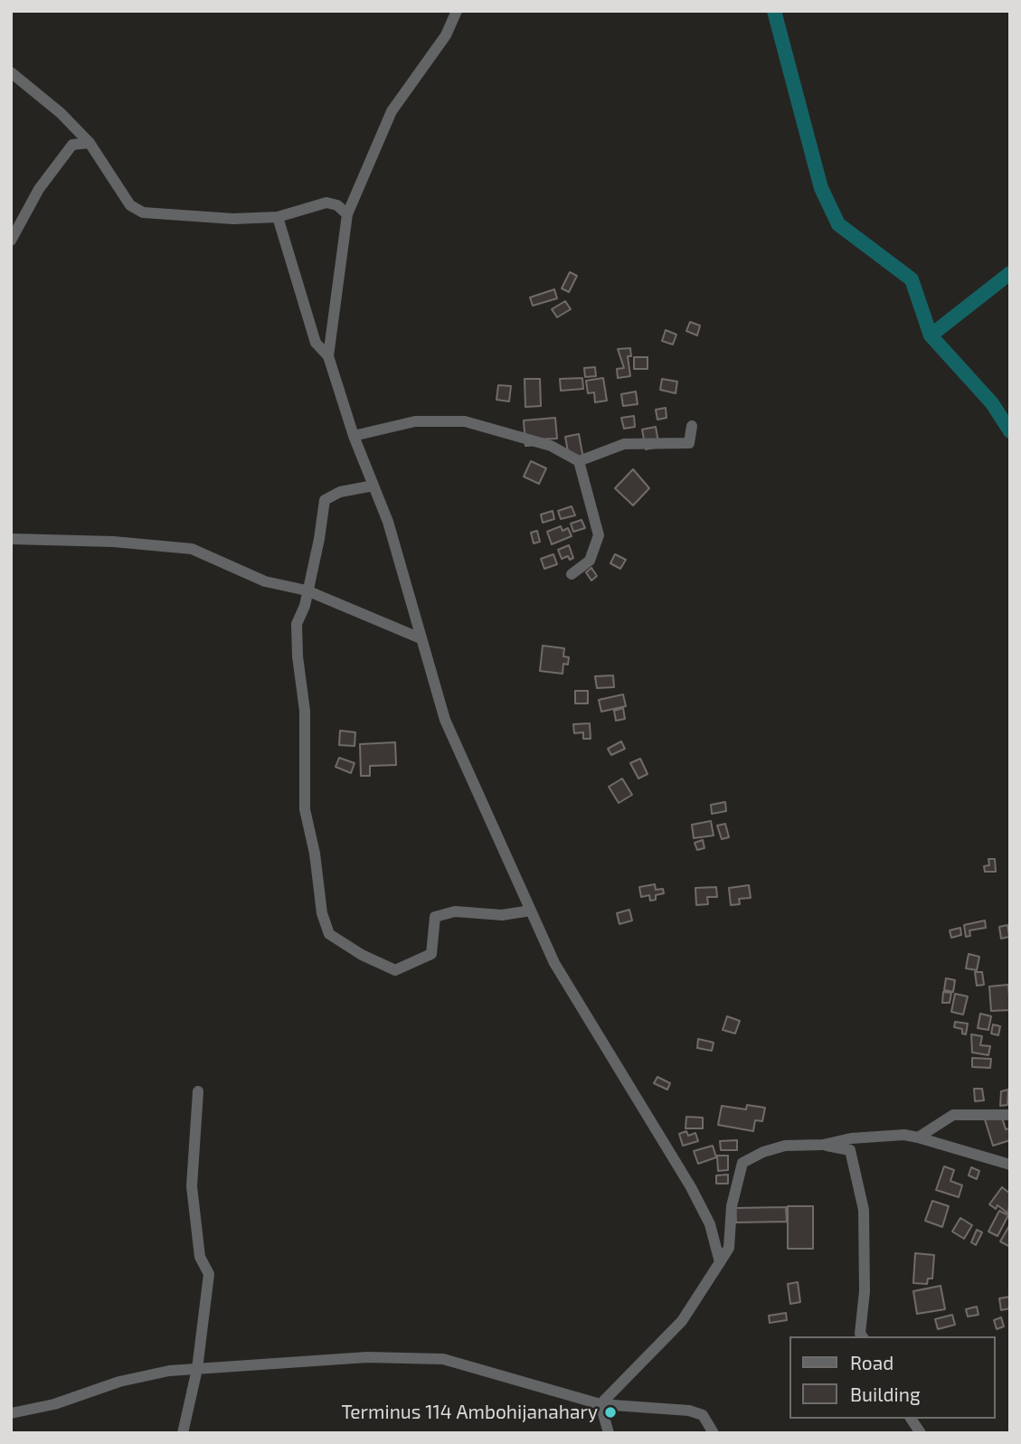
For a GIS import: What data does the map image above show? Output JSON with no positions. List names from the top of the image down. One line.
{"places":["Terminus 114 Ambohijanahary"],"legend":["Road","Building"]}
